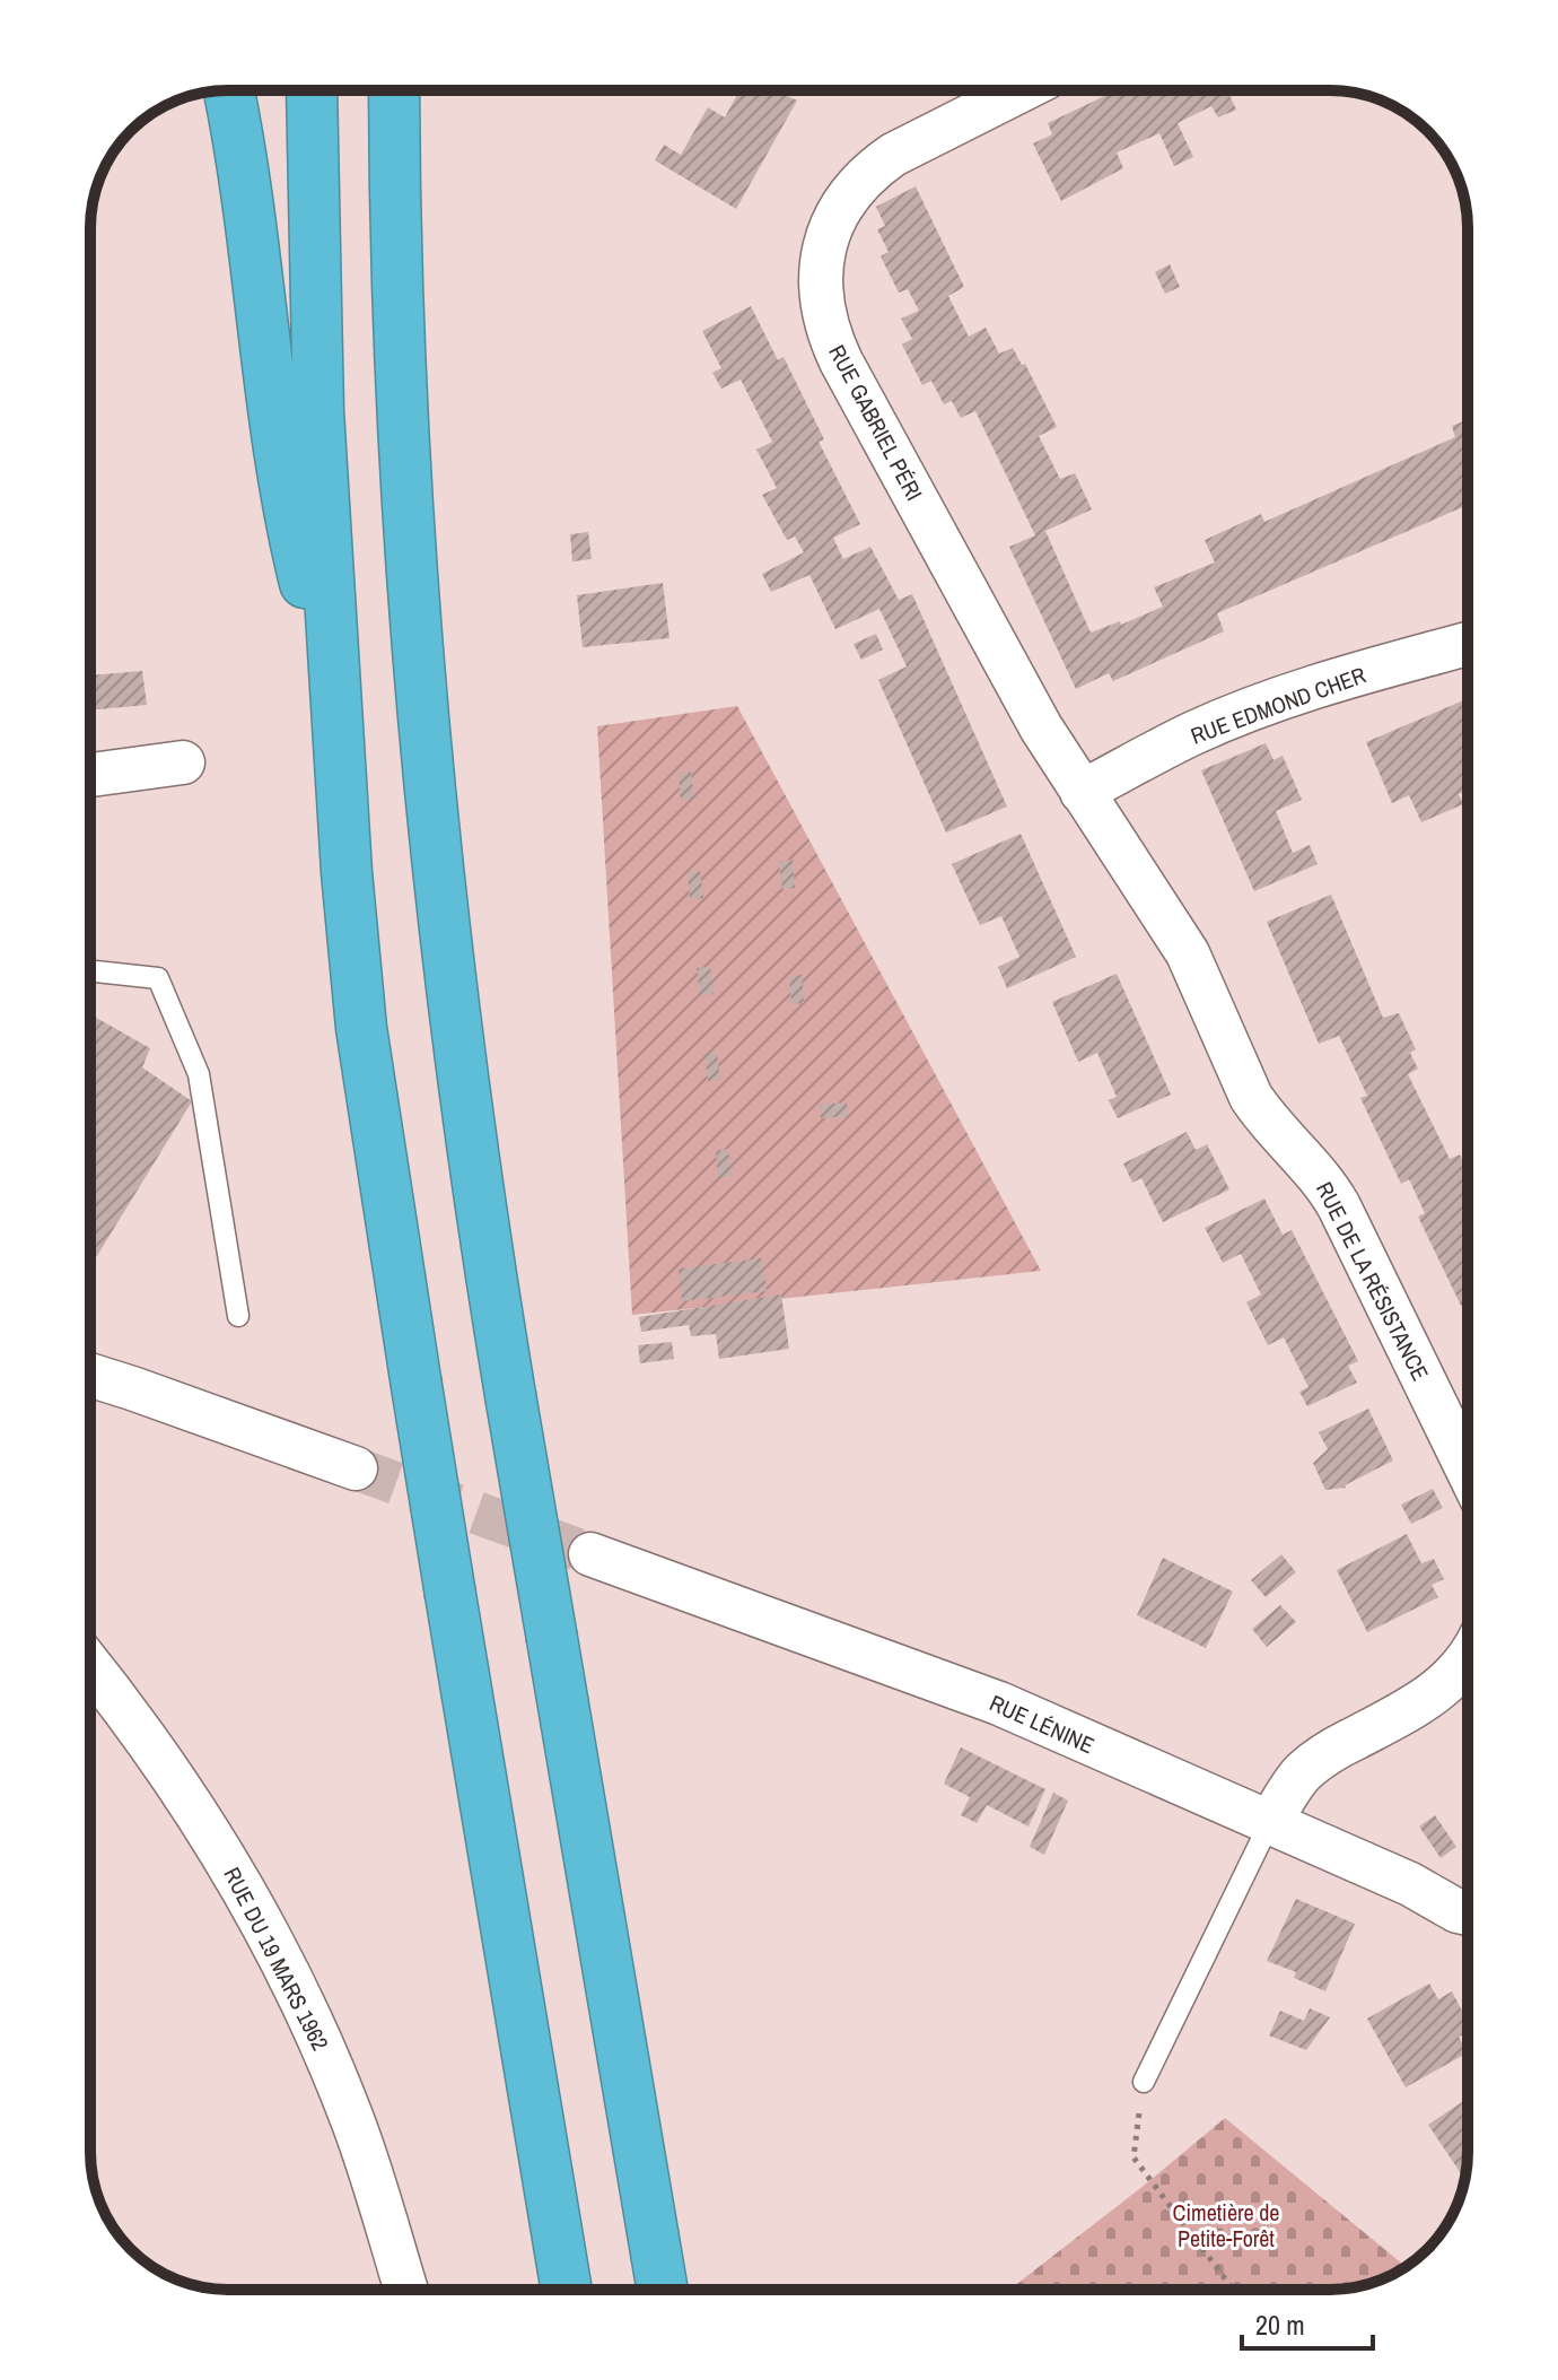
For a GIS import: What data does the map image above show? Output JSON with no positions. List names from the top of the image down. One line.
{"streets":{"street":["RUE GABRIEL PÉRI","RUE EDMOND CHER","RUE DE LA RÉSISTANCE","RUE LÉNINE","RUE DU 19 MARS 1962"]},"crossings":[["RUE GABRIEL PÉRI","RUE EDMOND CHER"],["RUE GABRIEL PÉRI","RUE DE LA RÉSISTANCE"],["RUE EDMOND CHER","RUE DE LA RÉSISTANCE"]],"parks":["Cimetière de Petite-Forêt"],"scale_bar":"20 m"}
